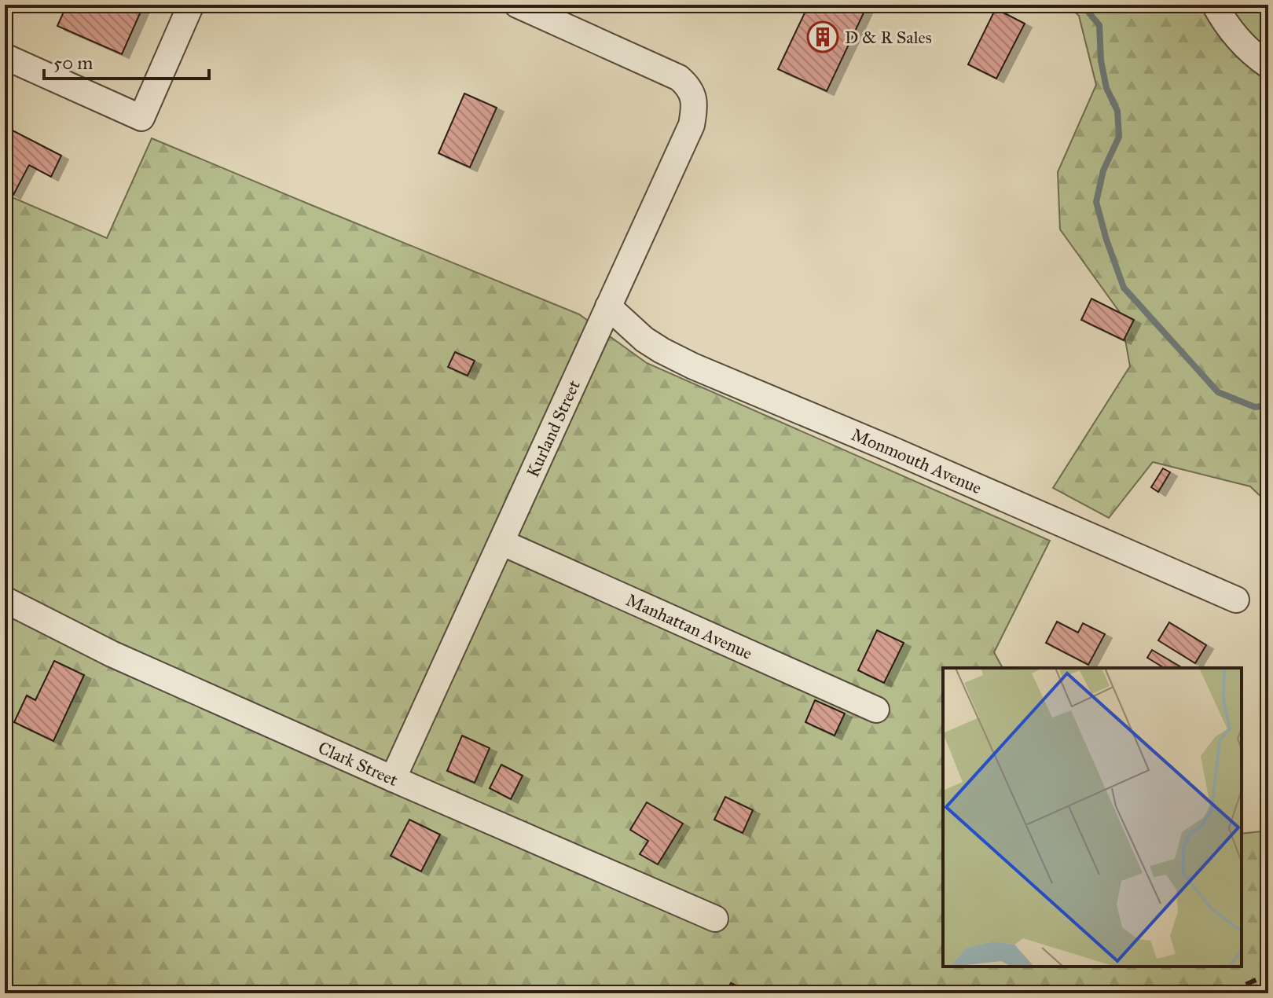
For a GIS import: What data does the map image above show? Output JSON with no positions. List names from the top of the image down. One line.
{"streets":{"street":["Kurland Street","Monmouth Avenue","Manhattan Avenue","Clark Street"]},"crossings":[["Kurland Street","Monmouth Avenue"],["Kurland Street","Manhattan Avenue"],["Kurland Street","Clark Street"]],"places":{"building":["D & R Sales"]},"scale_bar":"50 m"}
